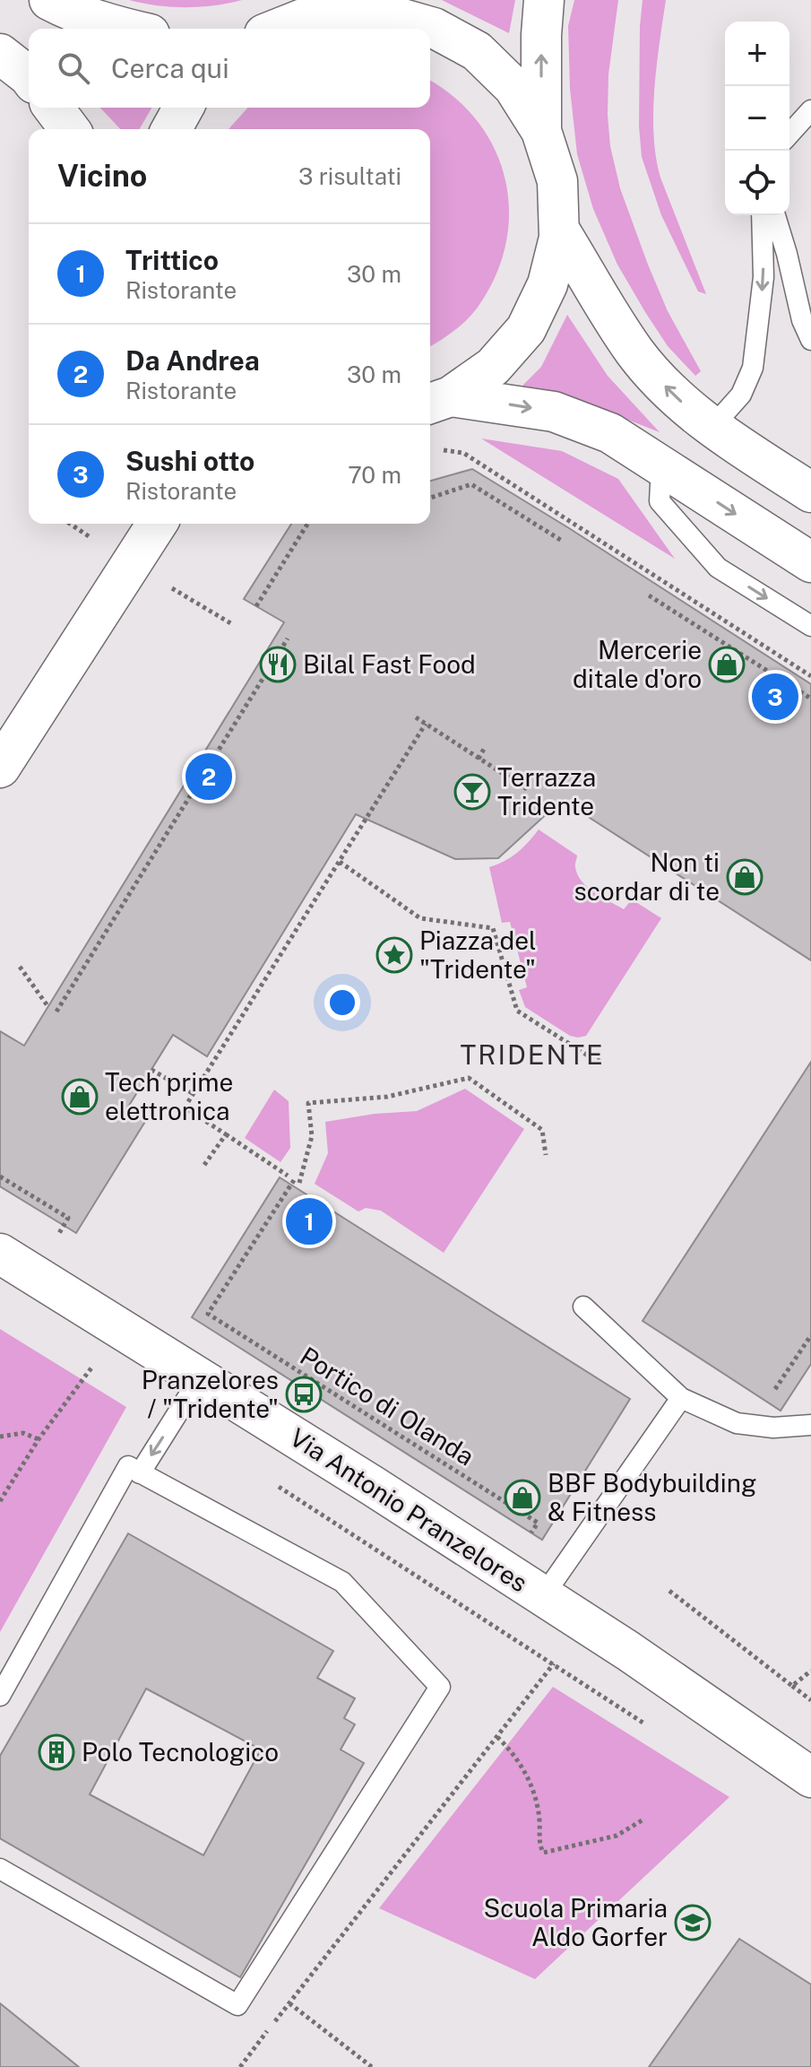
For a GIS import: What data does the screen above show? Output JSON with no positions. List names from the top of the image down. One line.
{"streets":{"main road":["Via Antonio Pranzelores"],"path":["Portico di Olanda"]},"districts":["TRIDENTE"],"places":{"restaurant":["Bilal Fast Food"],"shop":["Mercerie ditale d'oro","Non ti scordar di te","Tech prime elettronica","BBF Bodybuilding & Fitness"],"bar":["Terrazza Tridente"],"place":["Piazza del \"Tridente\""],"bus stop":["Pranzelores / \"Tridente\""],"building":["Polo Tecnologico"],"school or university":["Scuola Primaria Aldo Gorfer"]},"page":{"map_buttons":["+","−"],"search":"Cerca qui","heading":["Vicino","3 risultati"],"list":[{"mark":"1","name":"Trittico","note":"Ristorante","value":"30 m"},{"mark":"2","name":"Da Andrea","note":"Ristorante","value":"30 m"},{"mark":"3","name":"Sushi otto","note":"Ristorante","value":"70 m"}],"pins":["3","2","1"]}}
